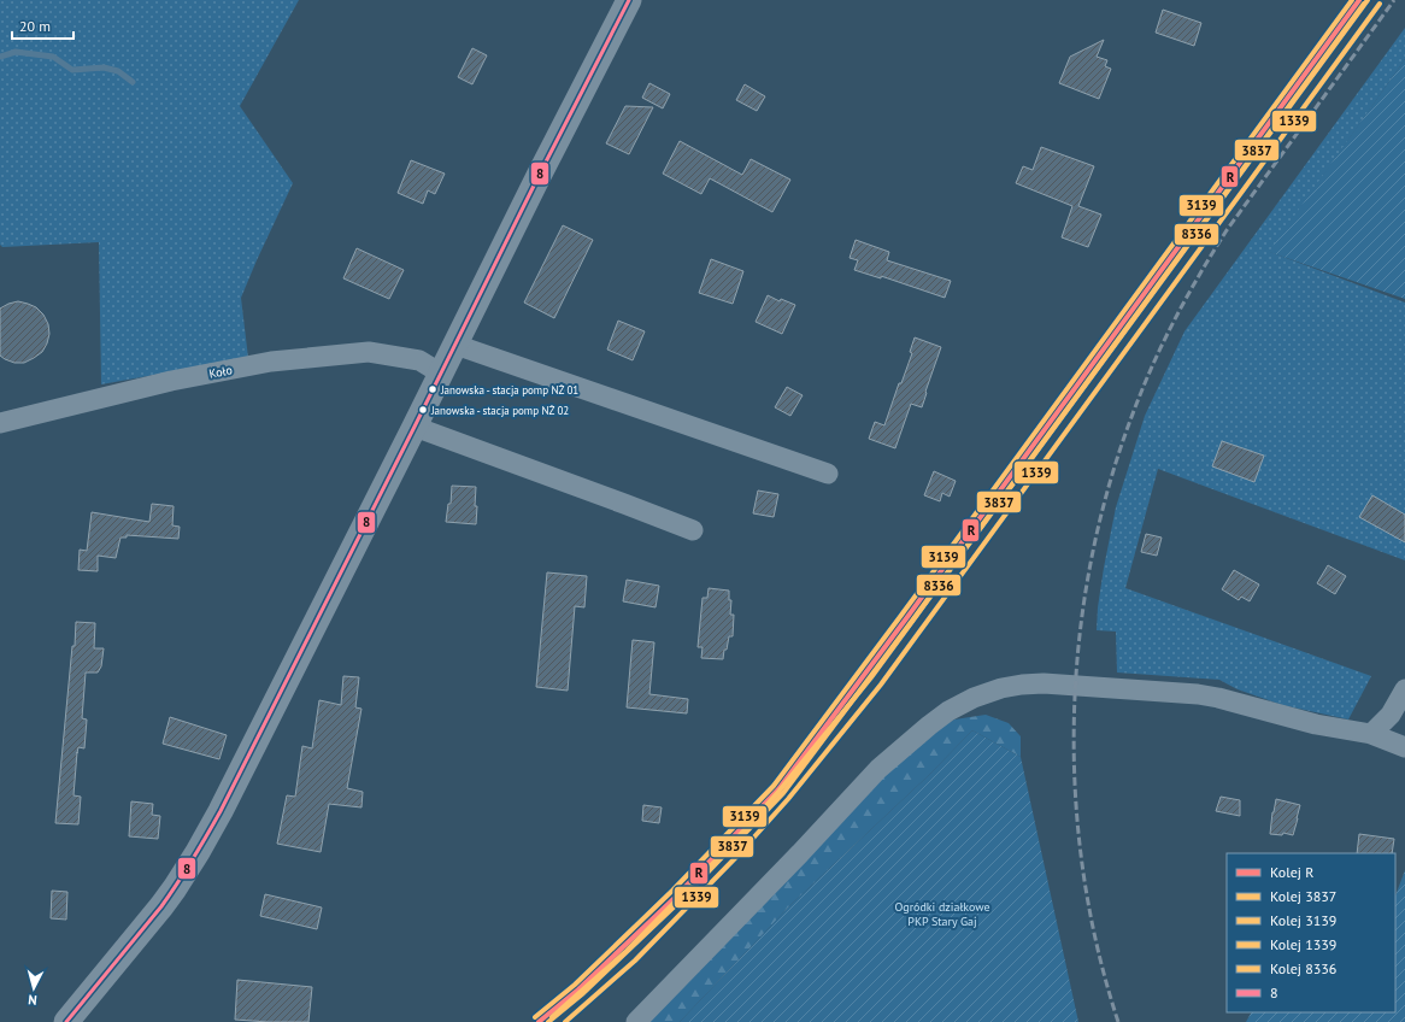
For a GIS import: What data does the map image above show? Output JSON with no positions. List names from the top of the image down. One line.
{"streets":{"street":["Koło"]},"parks":["Ogródki działkowe PKP Stary Gaj"],"places":["Janowska - stacja pomp NŻ 01","Janowska - stacja pomp NŻ 02"],"lines":["rail line R","rail line 3139","rail line 8336","transit line 8","rail line 3837","rail line 1339"],"legend":["Kolej R","Kolej 3837","Kolej 3139","Kolej 1339","Kolej 8336","8"],"scale_bar":"20 m","north":"bottom"}
